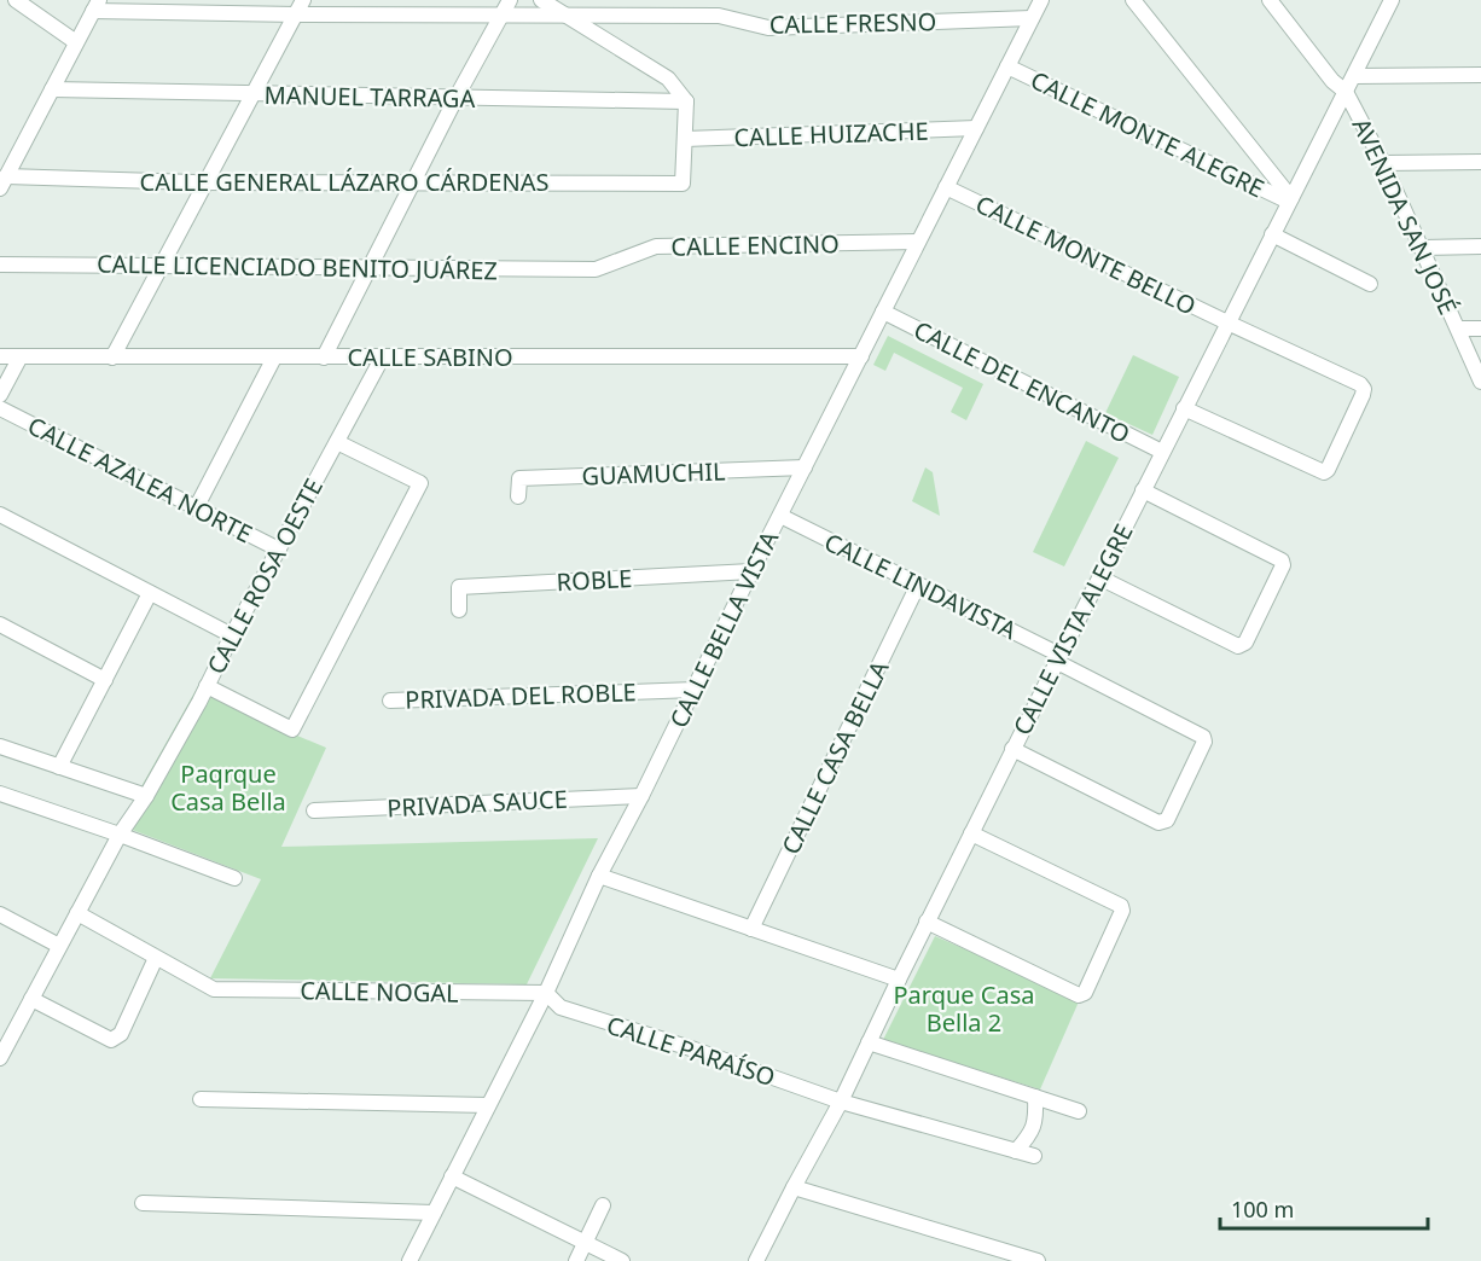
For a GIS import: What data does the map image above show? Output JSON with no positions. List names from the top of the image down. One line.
{"streets":{"street":["CALLE FRESNO","MANUEL TARRAGA","CALLE HUIZACHE","CALLE MONTE ALEGRE","CALLE GENERAL LÁZARO CÁRDENAS","AVENIDA SAN JOSÉ","CALLE ENCINO","CALLE MONTE BELLO","CALLE LICENCIADO BENITO JUÁREZ","CALLE SABINO","CALLE DEL ENCANTO","GUAMUCHIL","CALLE AZALEA NORTE","CALLE ROSA OESTE","ROBLE","CALLE LINDAVISTA","CALLE BELLA VISTA","CALLE VISTA ALEGRE","PRIVADA DEL ROBLE","CALLE CASA BELLA","PRIVADA SAUCE","CALLE NOGAL","CALLE PARAÍSO"]},"crossings":[["CALLE FRESNO","CALLE BELLA VISTA"],["CALLE HUIZACHE","CALLE GENERAL LÁZARO CÁRDENAS"],["CALLE HUIZACHE","CALLE BELLA VISTA"],["CALLE MONTE ALEGRE","CALLE BELLA VISTA"],["CALLE MONTE ALEGRE","CALLE VISTA ALEGRE"],["AVENIDA SAN JOSÉ","CALLE VISTA ALEGRE"],["CALLE ENCINO","CALLE LICENCIADO BENITO JUÁREZ"],["CALLE ENCINO","CALLE BELLA VISTA"],["CALLE MONTE BELLO","CALLE BELLA VISTA"],["CALLE MONTE BELLO","CALLE VISTA ALEGRE"],["CALLE SABINO","CALLE ROSA OESTE"],["CALLE SABINO","CALLE BELLA VISTA"],["CALLE DEL ENCANTO","CALLE BELLA VISTA"],["CALLE DEL ENCANTO","CALLE VISTA ALEGRE"],["GUAMUCHIL","CALLE BELLA VISTA"],["CALLE AZALEA NORTE","CALLE ROSA OESTE"],["ROBLE","CALLE BELLA VISTA"],["CALLE LINDAVISTA","CALLE BELLA VISTA"],["CALLE LINDAVISTA","CALLE VISTA ALEGRE"],["CALLE LINDAVISTA","CALLE CASA BELLA"],["CALLE BELLA VISTA","PRIVADA DEL ROBLE"],["CALLE BELLA VISTA","PRIVADA SAUCE"],["CALLE BELLA VISTA","CALLE NOGAL"],["CALLE BELLA VISTA","CALLE PARAÍSO"],["CALLE VISTA ALEGRE","CALLE PARAÍSO"],["CALLE NOGAL","CALLE PARAÍSO"]],"parks":["Paqrque Casa Bella","Parque Casa Bella 2"],"scale_bar":"100 m"}
